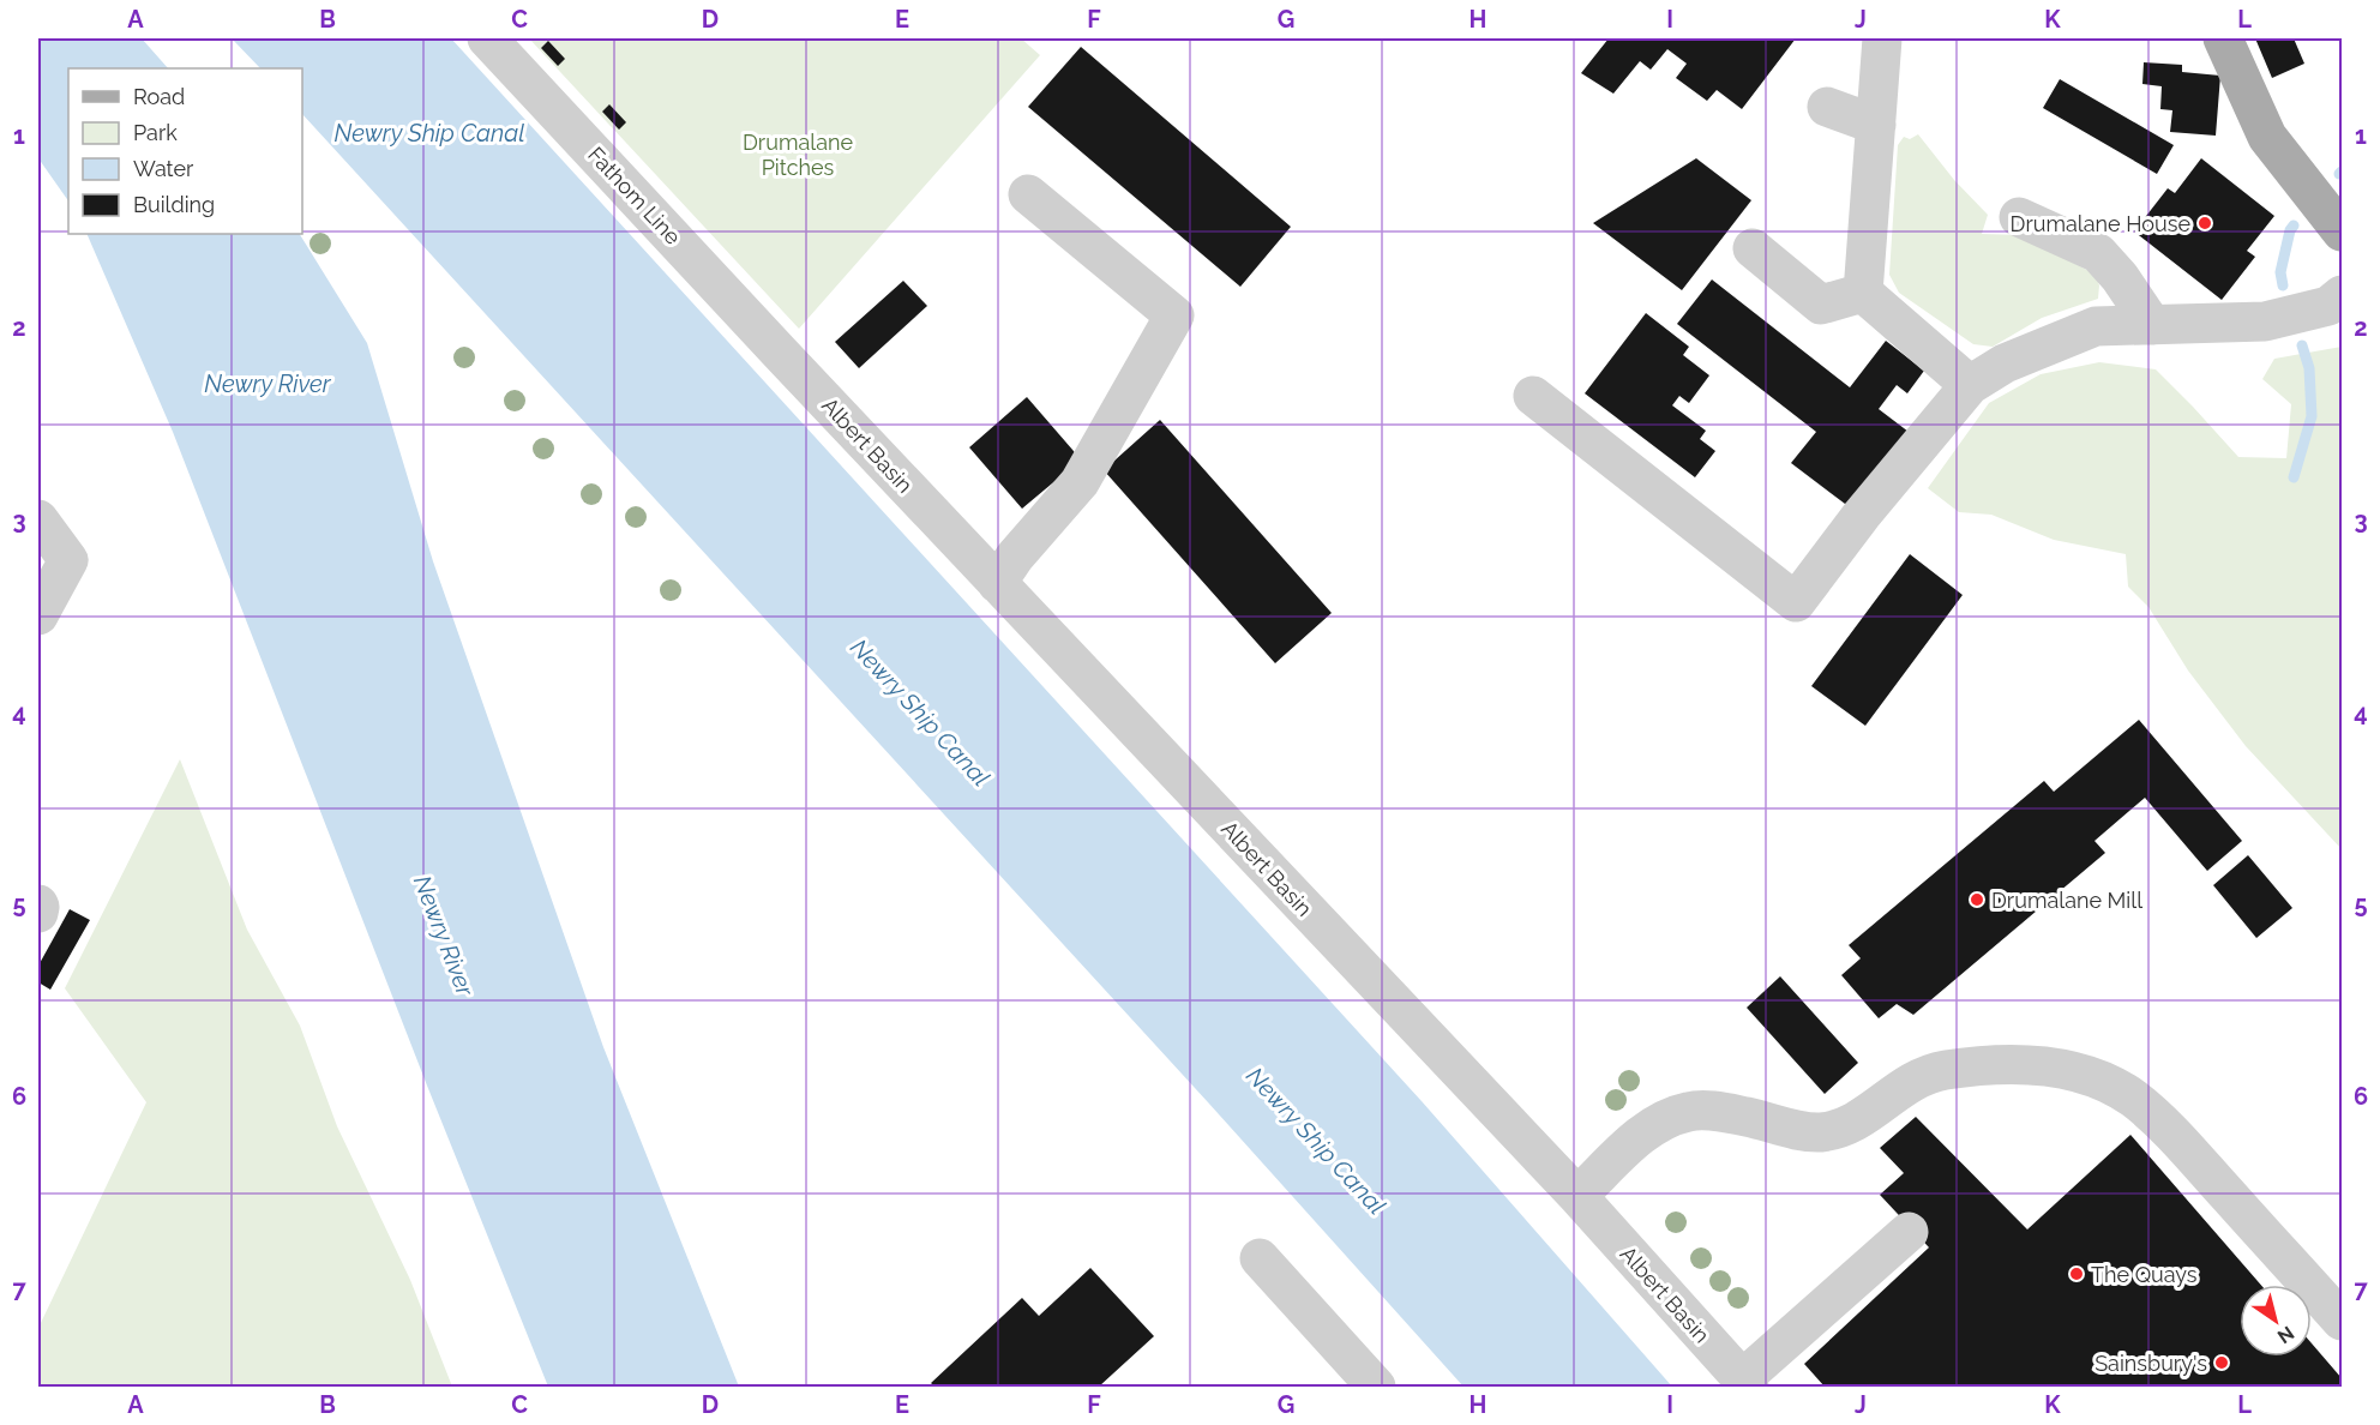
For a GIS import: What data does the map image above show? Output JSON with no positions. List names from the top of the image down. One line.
{"streets":{"street":["Fathom Line","Albert Basin"]},"crossings":[["Fathom Line","Albert Basin"]],"water":["Newry Ship Canal","Newry River"],"parks":["Drumalane Pitches"],"places":["Drumalane House","Drumalane Mill","The Quays","Sainsbury's"],"legend":["Road","Park","Water","Building"],"north":"bottom right","grid":{"columns":["A","B","C","D","E","F","G","H","I","J","K","L"],"rows":["1","2","3","4","5","6","7"]}}
